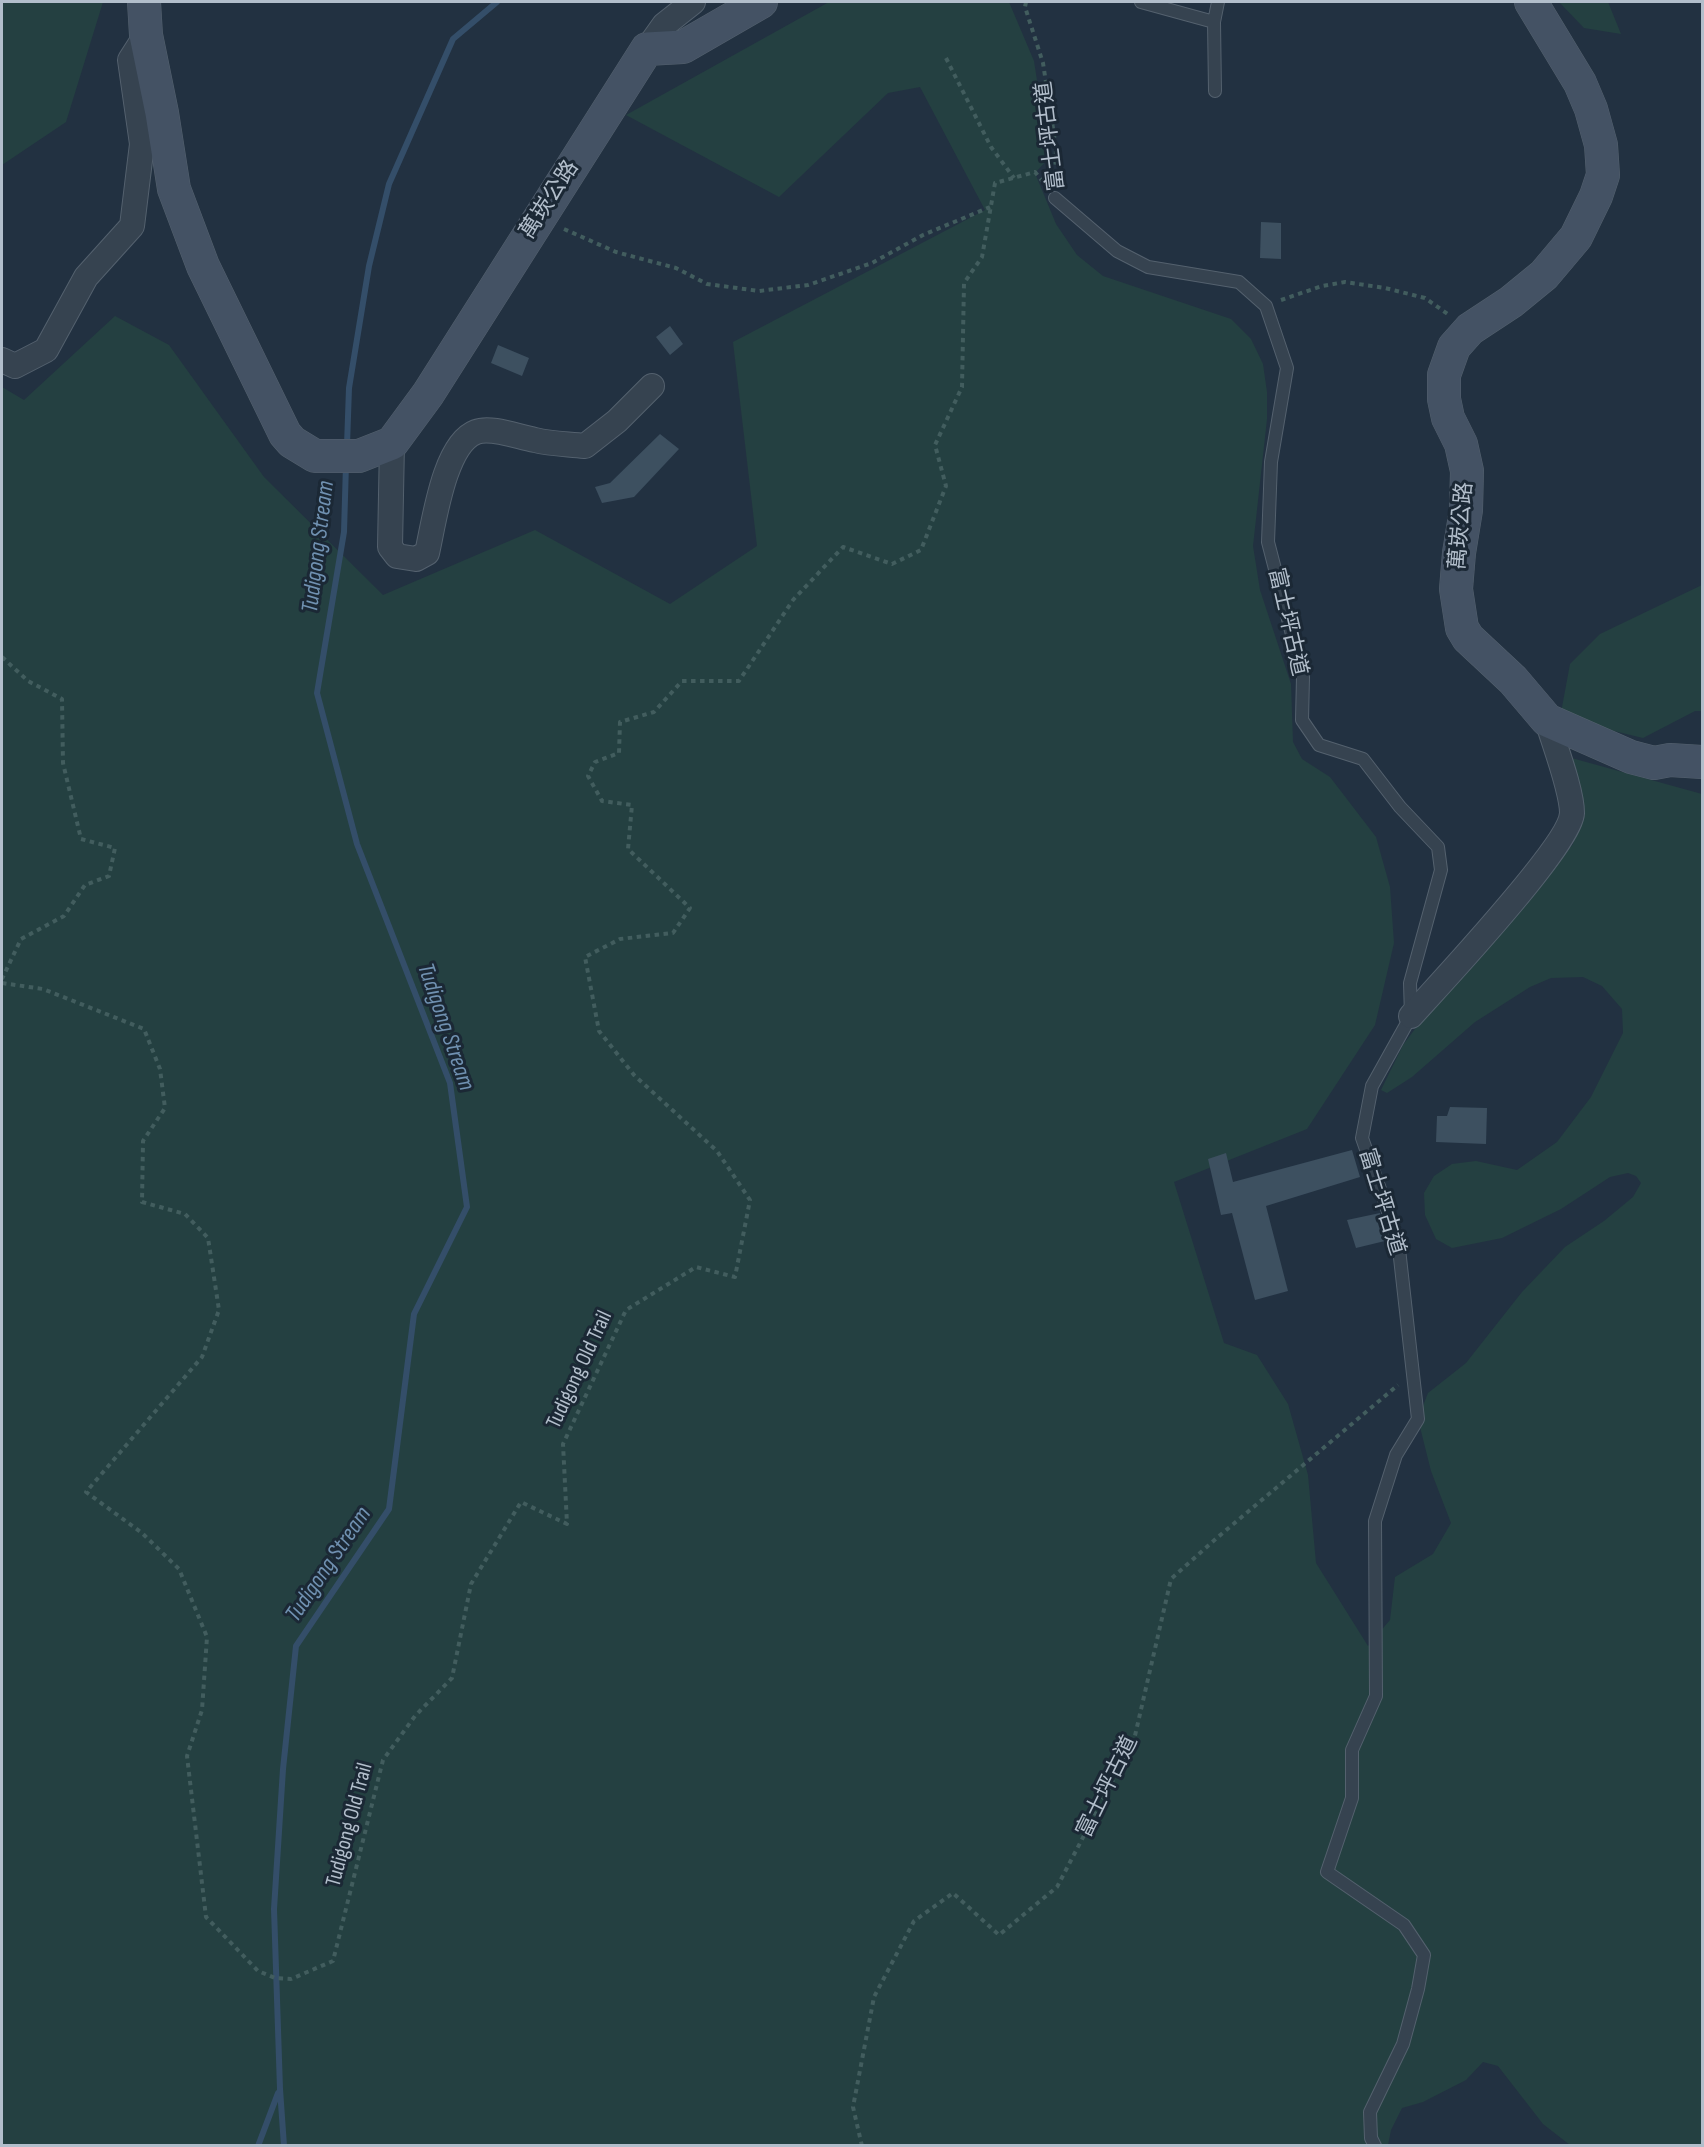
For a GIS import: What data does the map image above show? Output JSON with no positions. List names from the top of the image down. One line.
{"streets":{"street":["萬崁公路"],"lane":["富士坪古道"],"path":["Tudigong Old Trail"]},"water":["Tudigong Stream"]}
